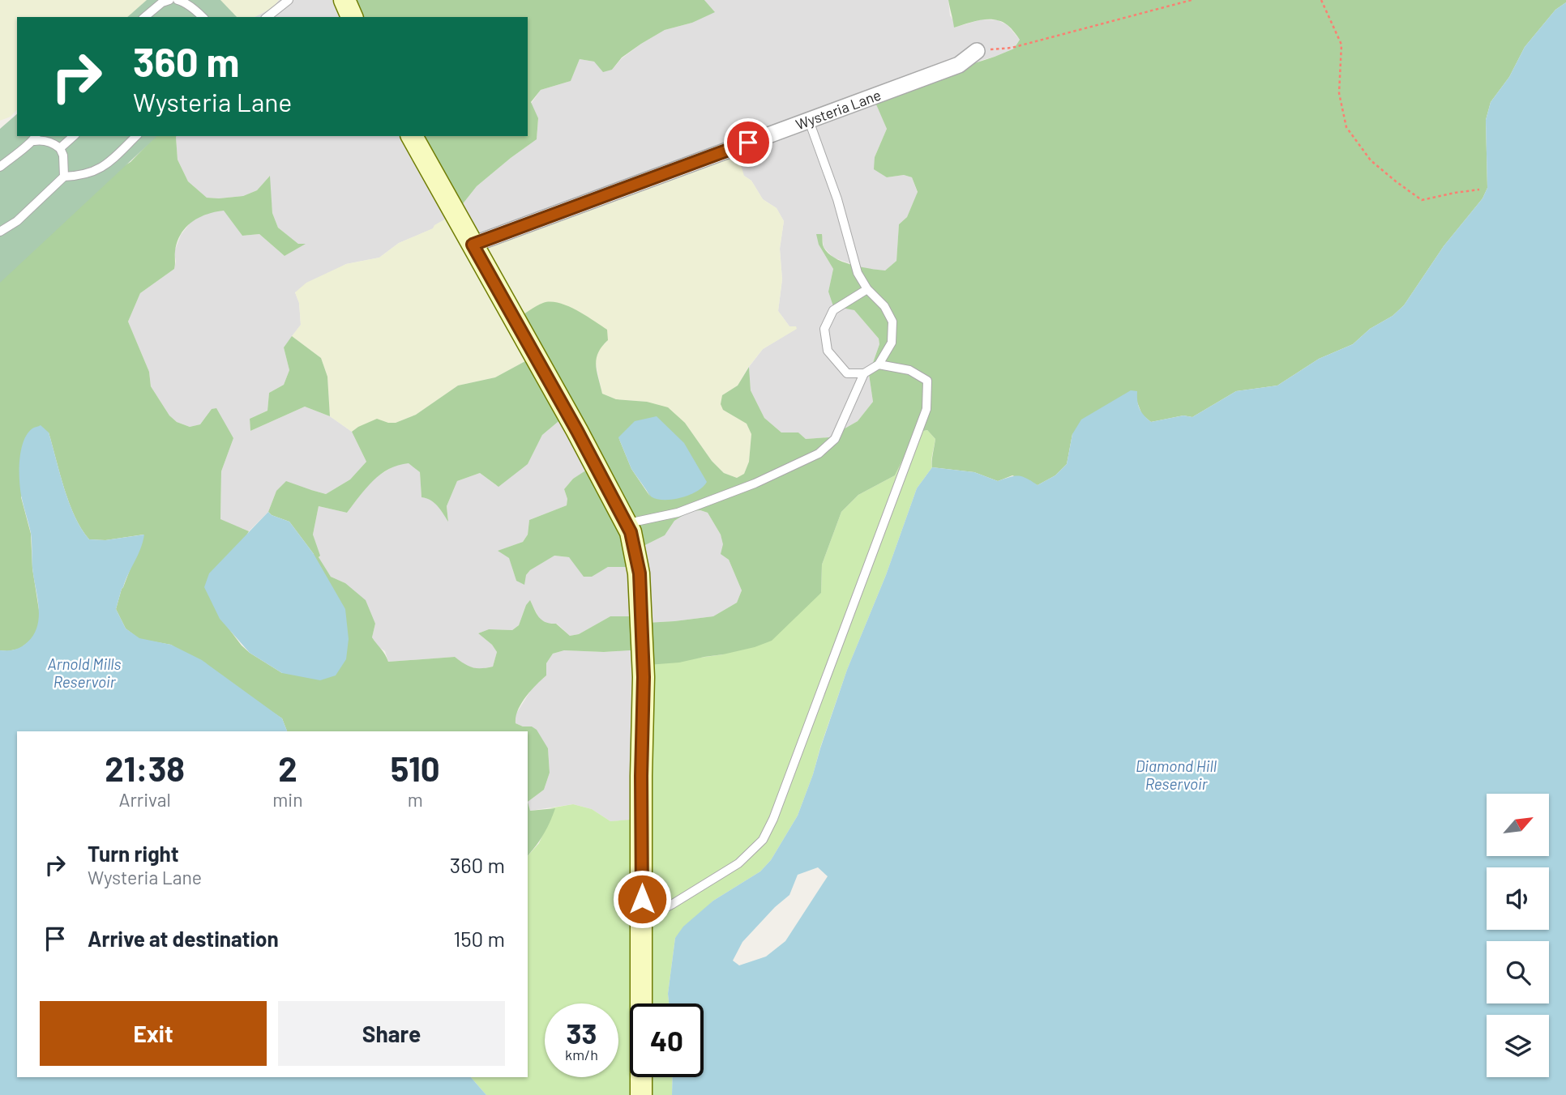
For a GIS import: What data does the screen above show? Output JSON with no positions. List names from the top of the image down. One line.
{"streets":{"street":["Wysteria Lane"]},"water":["Arnold Mills Reservoir","Diamond Hill Reservoir"],"north":"top right","page":{"turn":["360 m","Wysteria Lane"],"eta":["21:38","Arrival","2","min","510","m"],"list":[{"name":"Turn right","note":"Wysteria Lane","value":"360 m"},{"name":"Arrive at destination","value":"150 m"}],"buttons":["Exit","Share"],"speed":"33 km/h","limit":"40"}}
